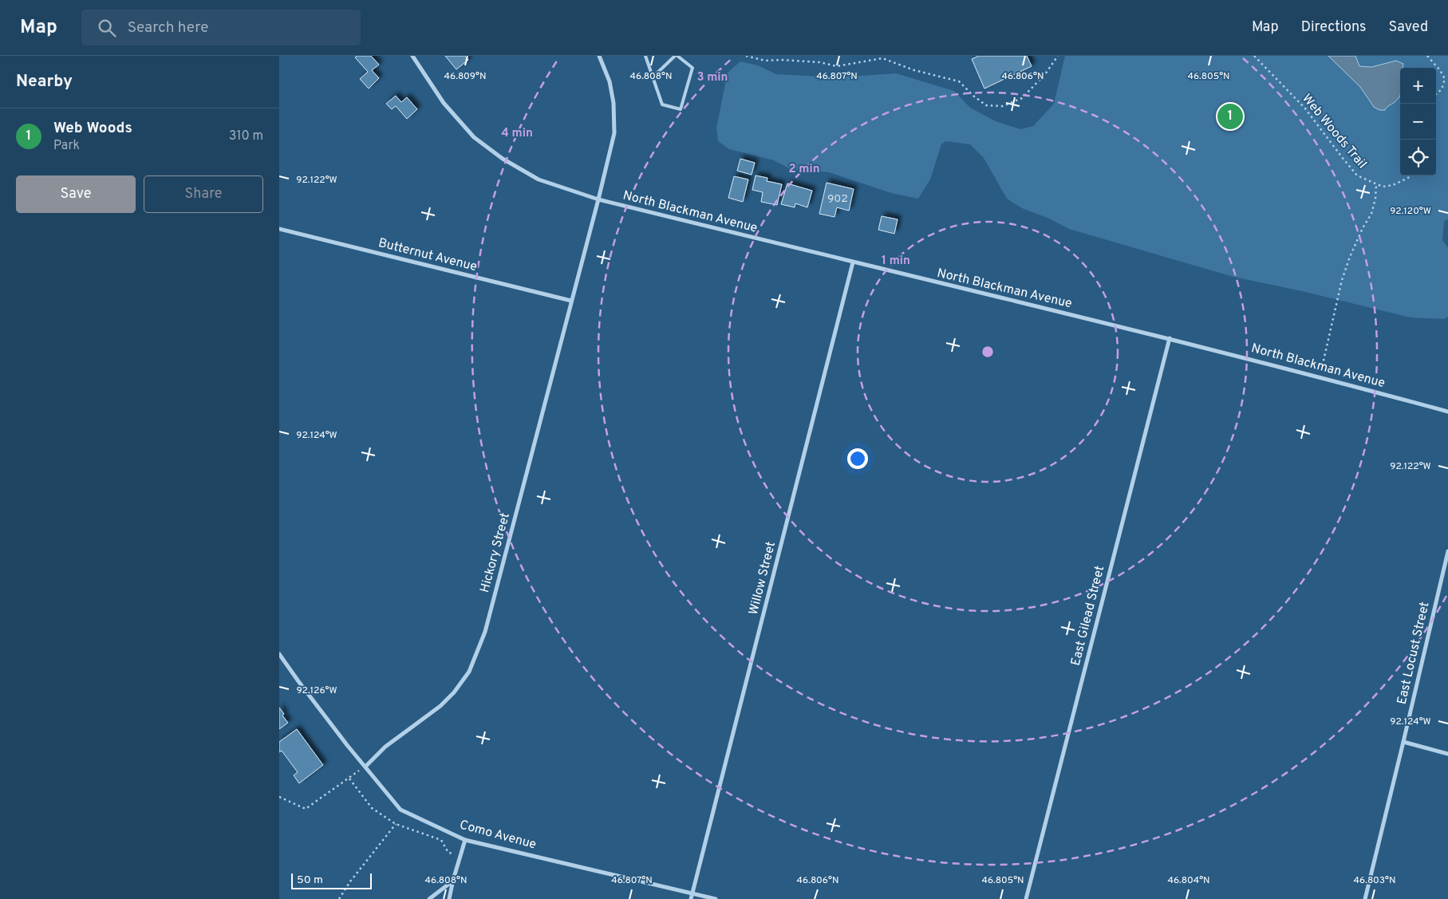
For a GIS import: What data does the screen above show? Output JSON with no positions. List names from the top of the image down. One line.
{"streets":{"street":["North Blackman Avenue","Butternut Avenue","Hickory Street","Willow Street","East Gilead Street","East Locust Street","Como Avenue"],"path":["Web Woods Trail"]},"crossings":[["North Blackman Avenue","Hickory Street"],["North Blackman Avenue","Willow Street"],["North Blackman Avenue","East Gilead Street"],["Butternut Avenue","Hickory Street"],["Hickory Street","Como Avenue"],["Willow Street","Como Avenue"]],"house_numbers":["902"],"scale_bar":"50 m","page":{"header":"Map","search":"Search here","nav":["Map","Directions","Saved"],"heading":"Nearby","map_buttons":["+","−"],"pins":"1","list":[{"mark":"1","name":"Web Woods","note":"Park","value":"310 m"}],"buttons":["Save","Share"],"scale":"50 m"},"coordinates":["46.809°N","46.808°N","46.807°N","46.806°N","46.805°N","92.122°W","92.120°W","92.124°W","92.126°W","46.804°N","46.803°N"],"rings":["3 min","4 min","2 min","1 min"]}
